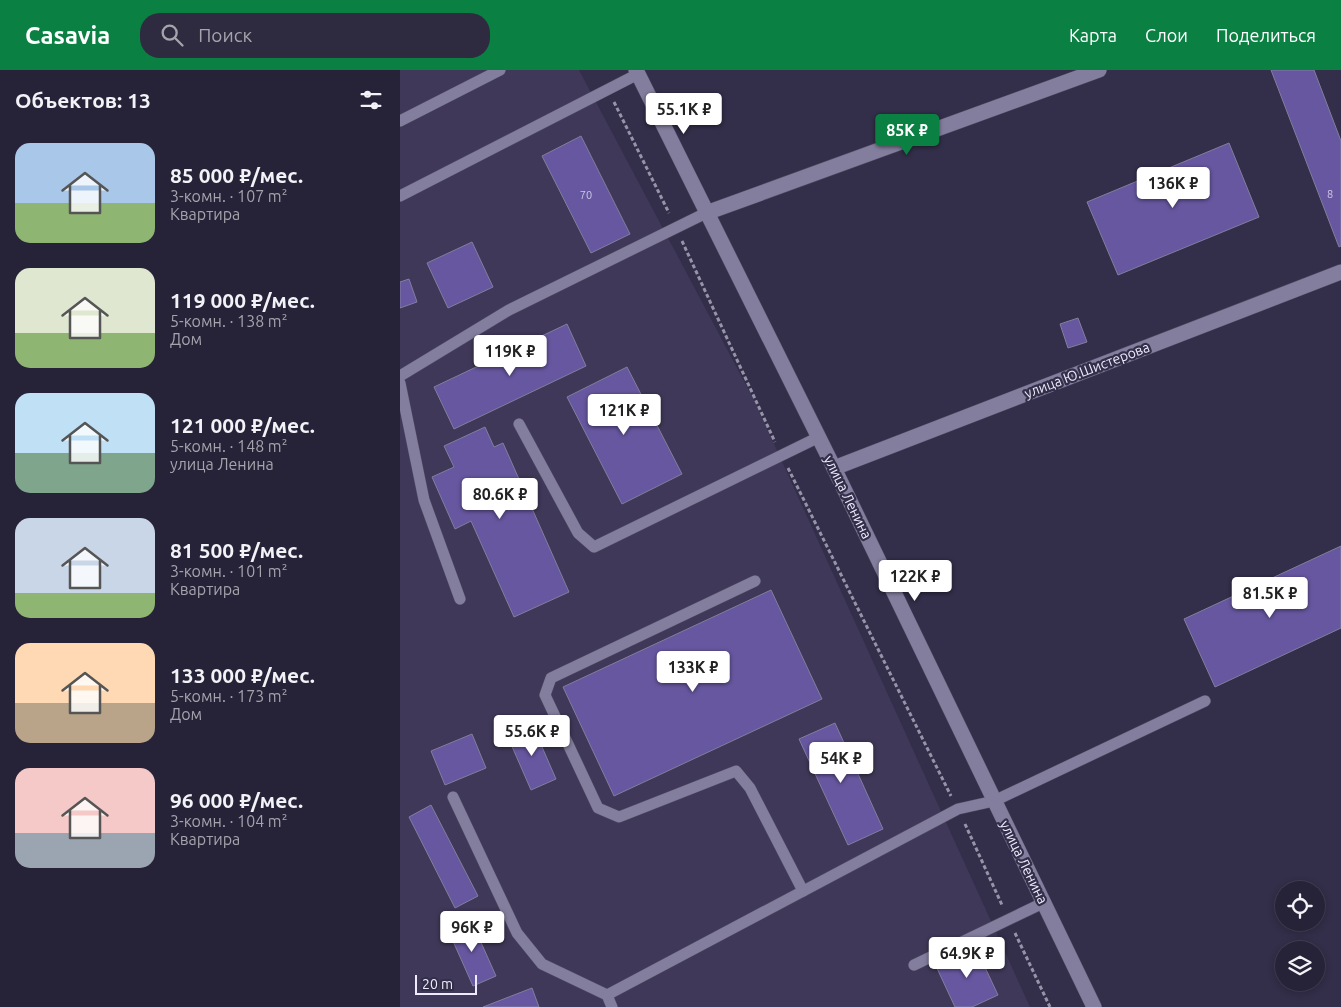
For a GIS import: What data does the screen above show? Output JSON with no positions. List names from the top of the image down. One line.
{"streets":{"main road":["улица Ю.Шистерова","улица Ленина"]},"crossings":[["улица Ю.Шистерова","улица Ленина"]],"house_numbers":["8","70"],"scale_bar":"20 m","page":{"header":"Casavia","search":"Поиск","nav":["Карта","Слои","Поделиться"],"heading":"Объектов: 13","price":["55.1K ₽","85K ₽","136K ₽","119K ₽","121K ₽","80.6K ₽","122K ₽","81.5K ₽","133K ₽","55.6K ₽","54K ₽","96K ₽","64.9K ₽"],"list":[{"name":"85 000 ₽/мес.","note":"3-комн. · 107 m² · Квартира"},{"name":"119 000 ₽/мес.","note":"5-комн. · 138 m² · Дом"},{"name":"121 000 ₽/мес.","note":"5-комн. · 148 m² · улица Ленина"},{"name":"81 500 ₽/мес.","note":"3-комн. · 101 m² · Квартира"},{"name":"133 000 ₽/мес.","note":"5-комн. · 173 m² · Дом"},{"name":"96 000 ₽/мес.","note":"3-комн. · 104 m² · Квартира"}],"scale":"20 m"}}
